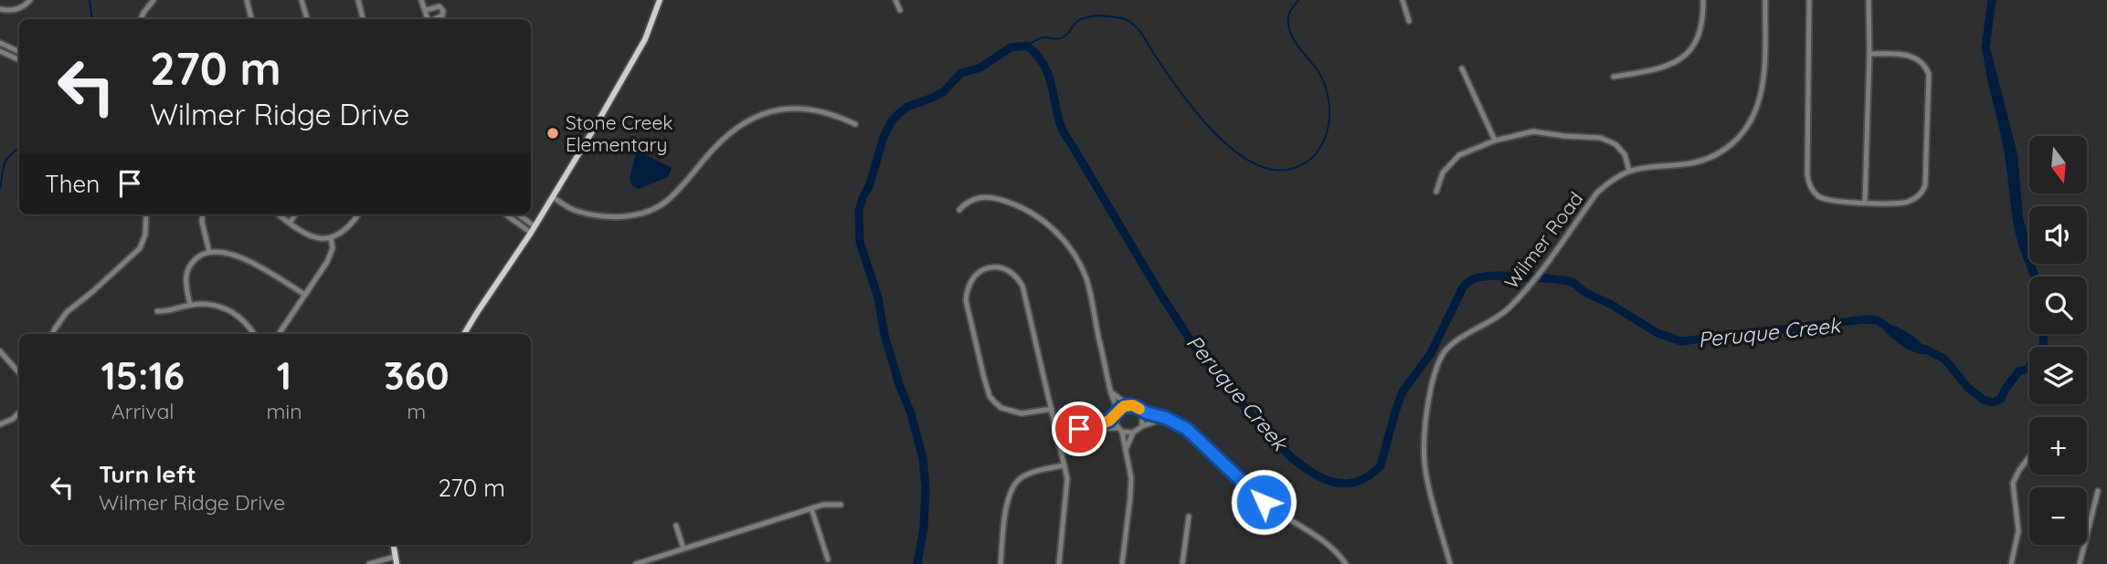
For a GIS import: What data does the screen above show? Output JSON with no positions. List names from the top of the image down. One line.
{"streets":{"street":["Wilmer Road"]},"water":["Peruque Creek"],"places":["Stone Creek Elementary"],"north":"bottom","page":{"turn":["270 m","Wilmer Ridge Drive"],"map_buttons":["+","−"],"then":"Then","eta":["15:16","Arrival","1","min","360","m"],"list":[{"name":"Turn left","note":"Wilmer Ridge Drive","value":"270 m"}]}}
